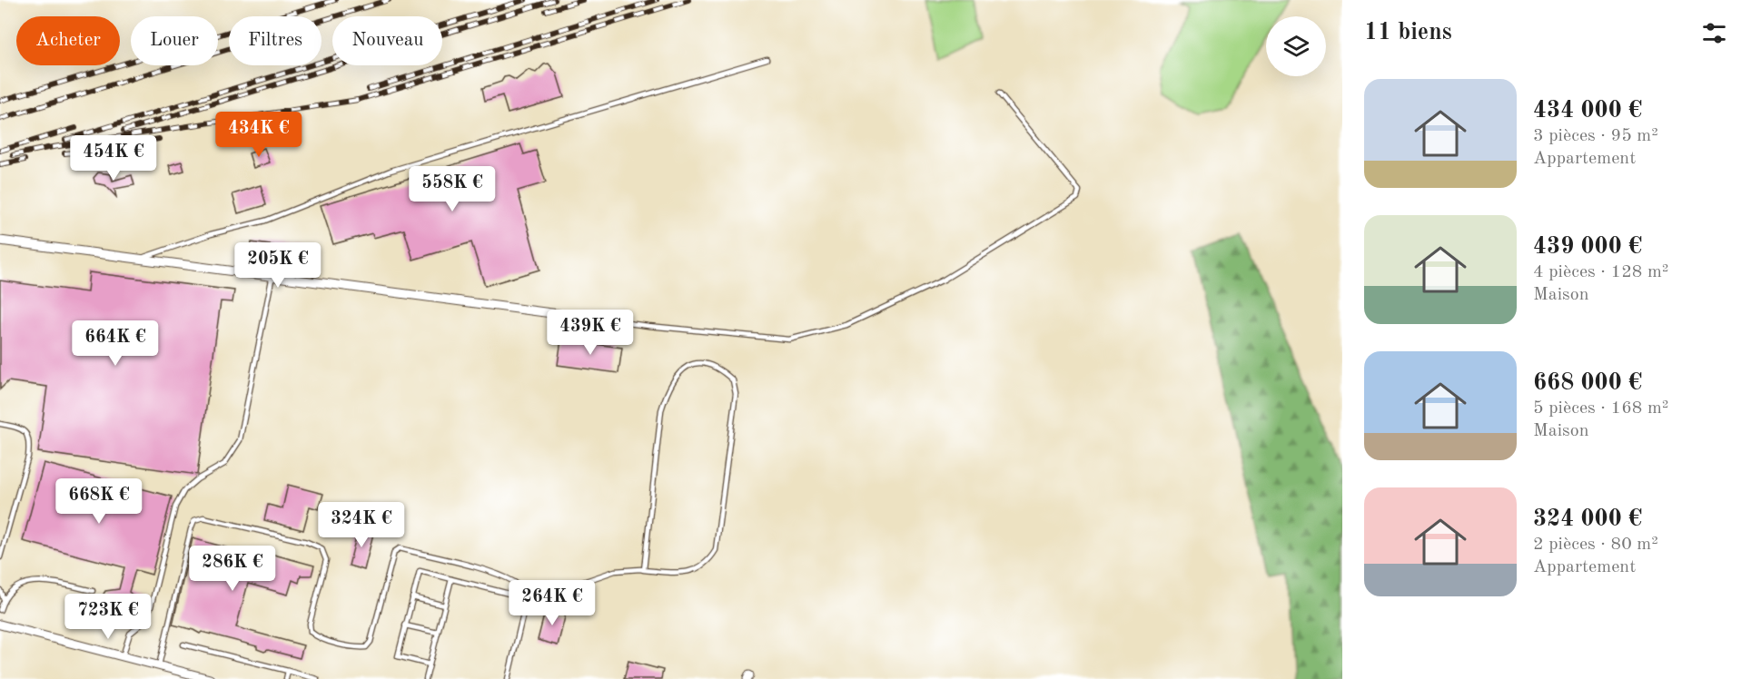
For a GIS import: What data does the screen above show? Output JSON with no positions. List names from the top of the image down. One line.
{"page":{"heading":"11 biens","chip":["Acheter","Louer","Filtres","Nouveau"],"list":[{"name":"434 000 €","note":"3 pièces · 95 m² · Appartement"},{"name":"439 000 €","note":"4 pièces · 128 m² · Maison"},{"name":"668 000 €","note":"5 pièces · 168 m² · Maison"},{"name":"324 000 €","note":"2 pièces · 80 m² · Appartement"}],"price":["434K €","454K €","558K €","205K €","439K €","664K €","668K €","324K €","286K €","264K €","723K €"]}}
